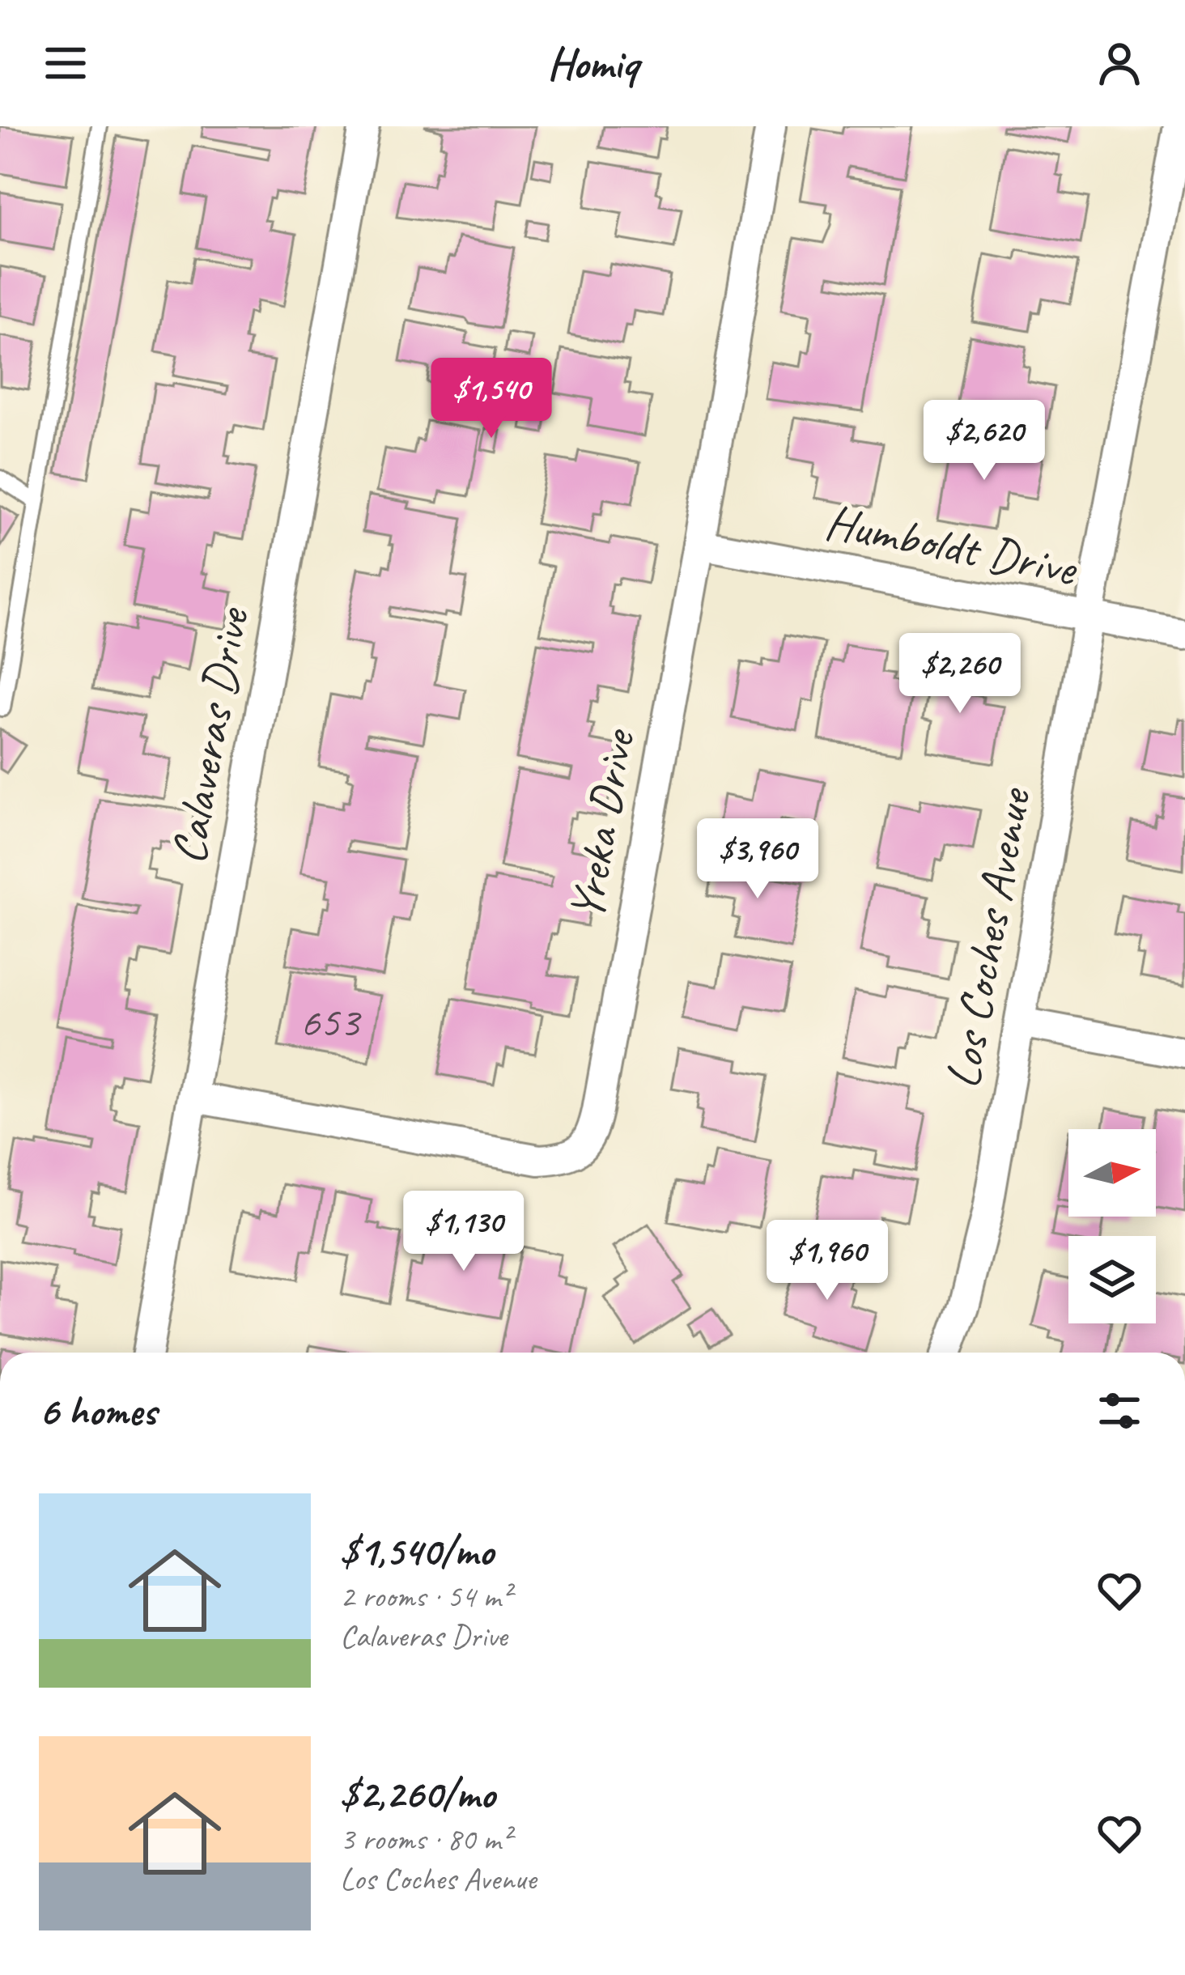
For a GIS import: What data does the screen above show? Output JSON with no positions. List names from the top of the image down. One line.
{"streets":{"street":["Humboldt Drive","Calaveras Drive","Yreka Drive","Los Coches Avenue"]},"crossings":[["Humboldt Drive","Yreka Drive"],["Humboldt Drive","Los Coches Avenue"],["Calaveras Drive","Yreka Drive"]],"house_numbers":["653"],"north":"right","page":{"header":"Homiq","price":["$1,540","$2,620","$2,260","$3,960","$1,130","$1,960"],"heading":"6 homes","list":[{"name":"$1,540/mo","note":"2 rooms · 54 m² · Calaveras Drive"},{"name":"$2,260/mo","note":"3 rooms · 80 m² · Los Coches Avenue"}]}}
